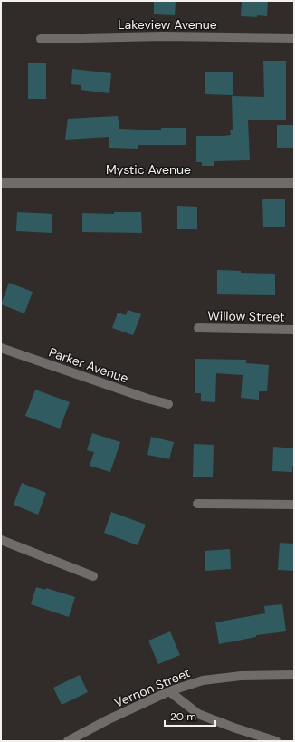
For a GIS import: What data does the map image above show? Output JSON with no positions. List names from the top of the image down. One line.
{"streets":{"street":["Lakeview Avenue","Mystic Avenue","Willow Street","Parker Avenue","Vernon Street"]},"scale_bar":"20 m"}
